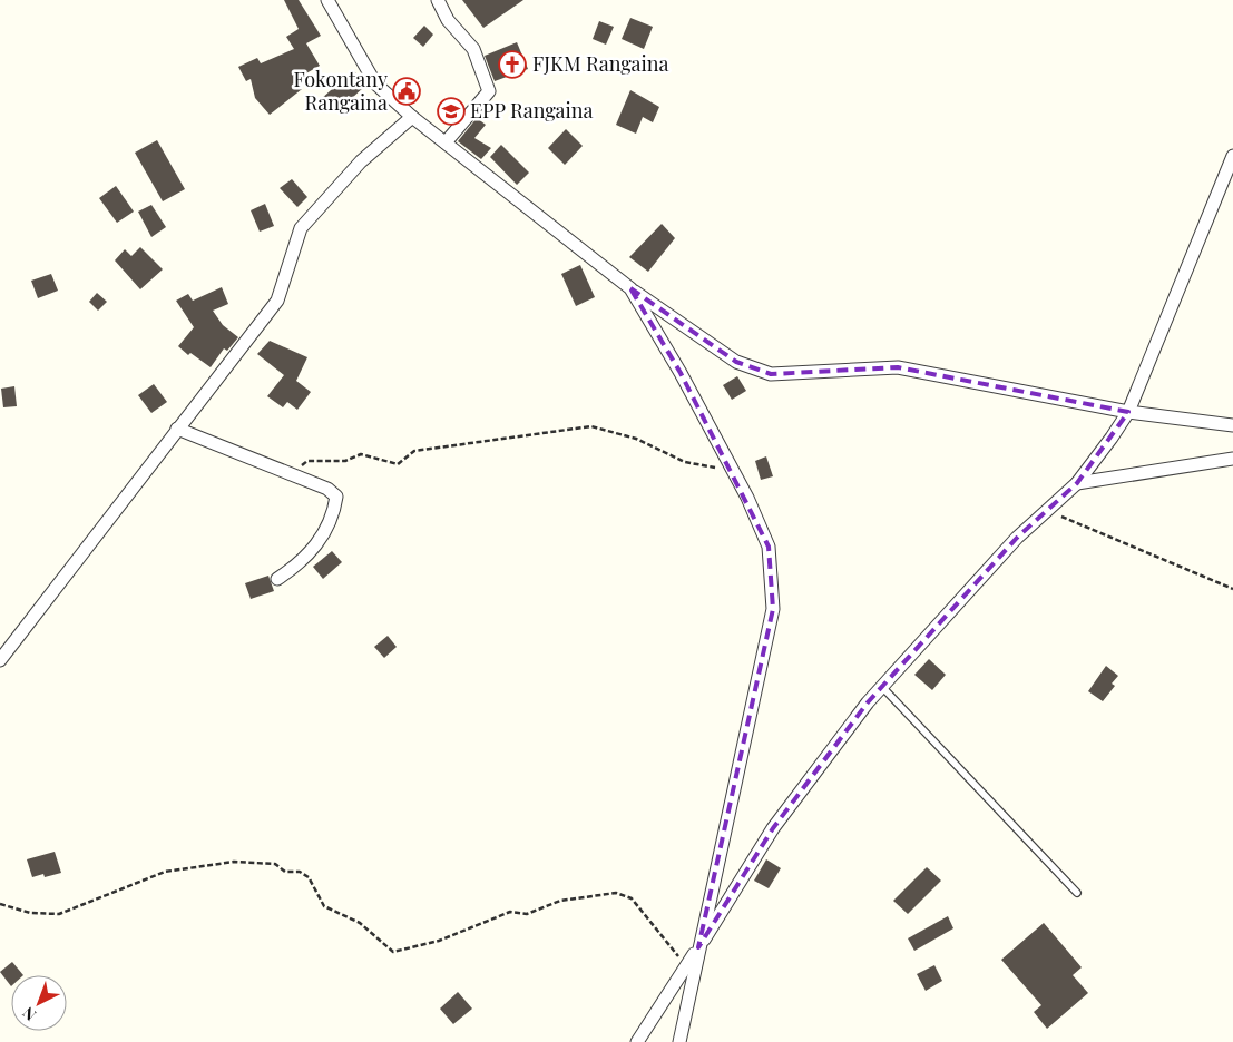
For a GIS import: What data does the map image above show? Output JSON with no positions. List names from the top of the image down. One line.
{"places":{"church":["FJKM Rangaina"],"public building":["Fokontany Rangaina"],"school or university":["EPP Rangaina"]},"north":"bottom left"}
